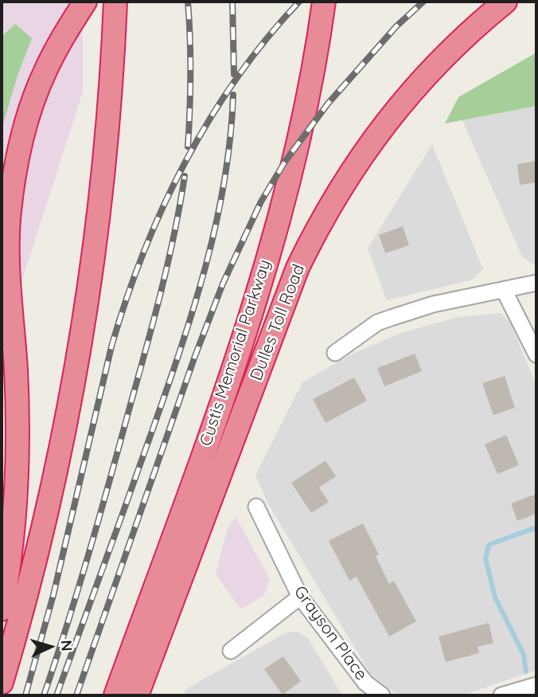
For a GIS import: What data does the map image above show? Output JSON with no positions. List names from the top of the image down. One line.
{"streets":{"highway":["Dulles Toll Road","Custis Memorial Parkway"],"street":["Grayson Place"]},"north":"right"}
